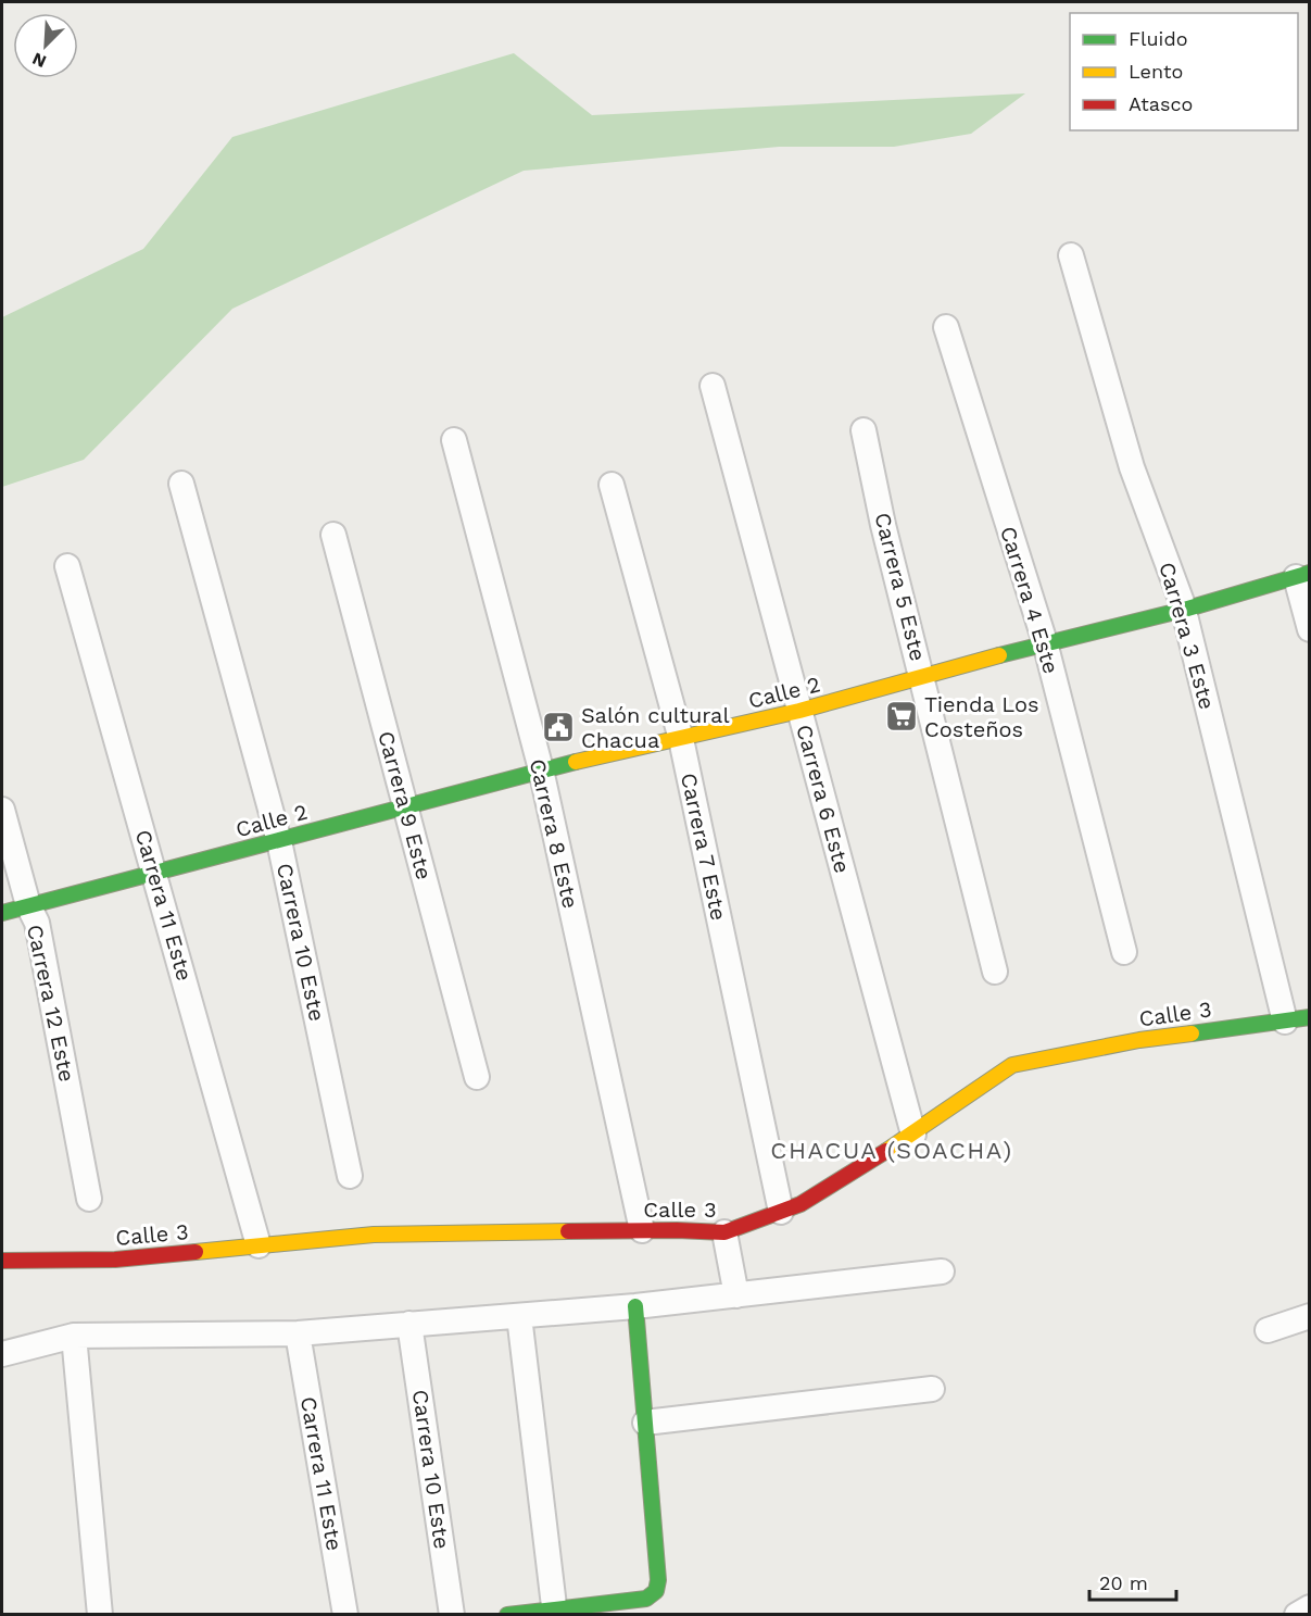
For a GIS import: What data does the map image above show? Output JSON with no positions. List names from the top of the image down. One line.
{"streets":{"street":["Carrera 5 Este","Carrera 4 Este","Carrera 3 Este","Calle 2","Carrera 6 Este","Carrera 9 Este","Carrera 8 Este","Carrera 7 Este","Carrera 11 Este","Carrera 10 Este","Carrera 12 Este","Calle 3"]},"crossings":[["Carrera 5 Este","Calle 2"],["Carrera 4 Este","Calle 2"],["Carrera 3 Este","Calle 2"],["Carrera 3 Este","Calle 3"],["Calle 2","Carrera 6 Este"],["Calle 2","Carrera 9 Este"],["Calle 2","Carrera 8 Este"],["Calle 2","Carrera 7 Este"],["Calle 2","Carrera 11 Este"],["Calle 2","Carrera 10 Este"],["Calle 2","Carrera 12 Este"],["Carrera 6 Este","Calle 3"],["Carrera 8 Este","Calle 3"],["Carrera 7 Este","Calle 3"],["Carrera 11 Este","Calle 3"]],"districts":["CHACUA (SOACHA)"],"places":{"supermarket":["Tienda Los Costeños"],"public building":["Salón cultural Chacua"]},"legend":["Fluido","Lento","Atasco"],"scale_bar":"20 m","north":"bottom left"}
